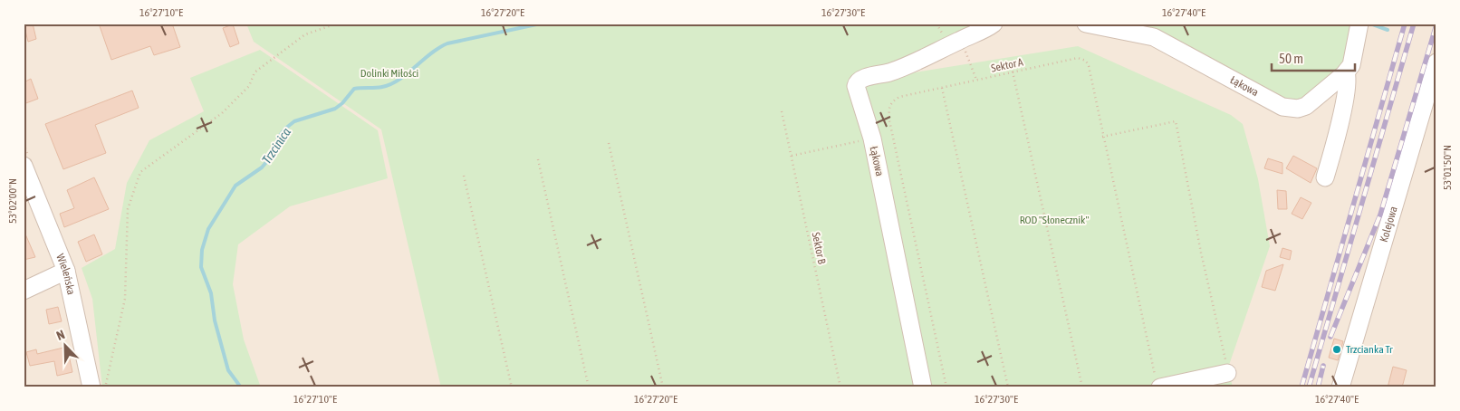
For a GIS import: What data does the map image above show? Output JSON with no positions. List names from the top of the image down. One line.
{"streets":{"street":["Łąkowa","Kolejowa","Wieleńska"],"path":["Sektor A","Sektor B"]},"water":["Trzcinica"],"parks":["Dolinki Miłości","ROD \"Słonecznik\""],"places":["Trzcianka Tr"],"scale_bar":"50 m","north":"top left","coordinates":["16°27'10\"E","16°27'20\"E","16°27'30\"E","16°27'40\"E","53°01'50\"N","53°02'00\"N"]}
